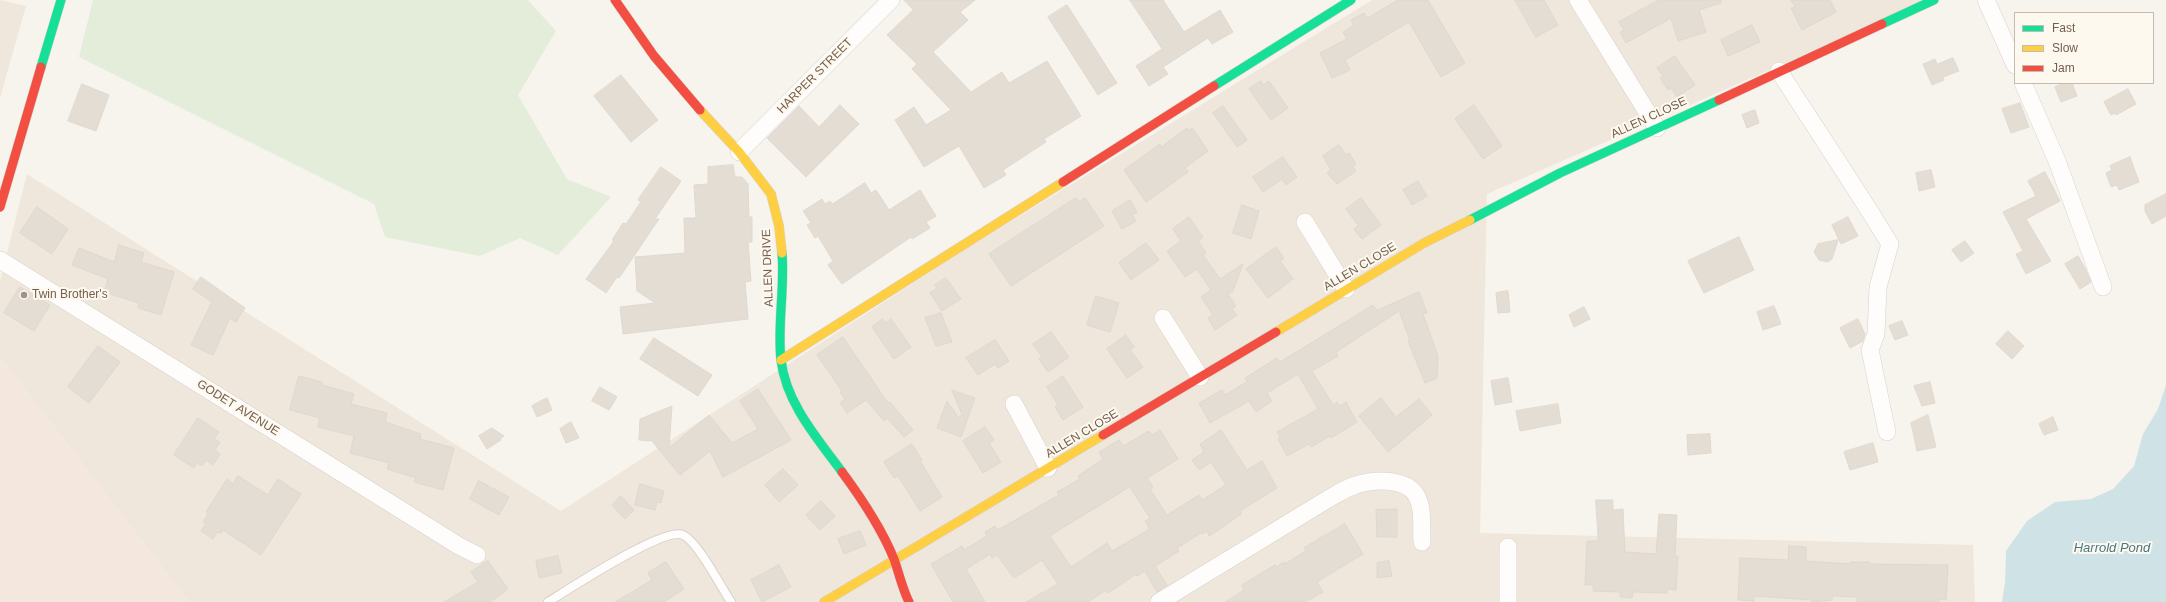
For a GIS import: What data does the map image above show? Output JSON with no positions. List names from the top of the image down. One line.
{"streets":{"street":["HARPER STREET","ALLEN CLOSE","ALLEN DRIVE","GODET AVENUE"]},"crossings":[["HARPER STREET","ALLEN DRIVE"],["ALLEN CLOSE","ALLEN DRIVE"]],"water":["Harrold Pond"],"places":["Twin Brother's"],"legend":["Fast","Slow","Jam"]}
